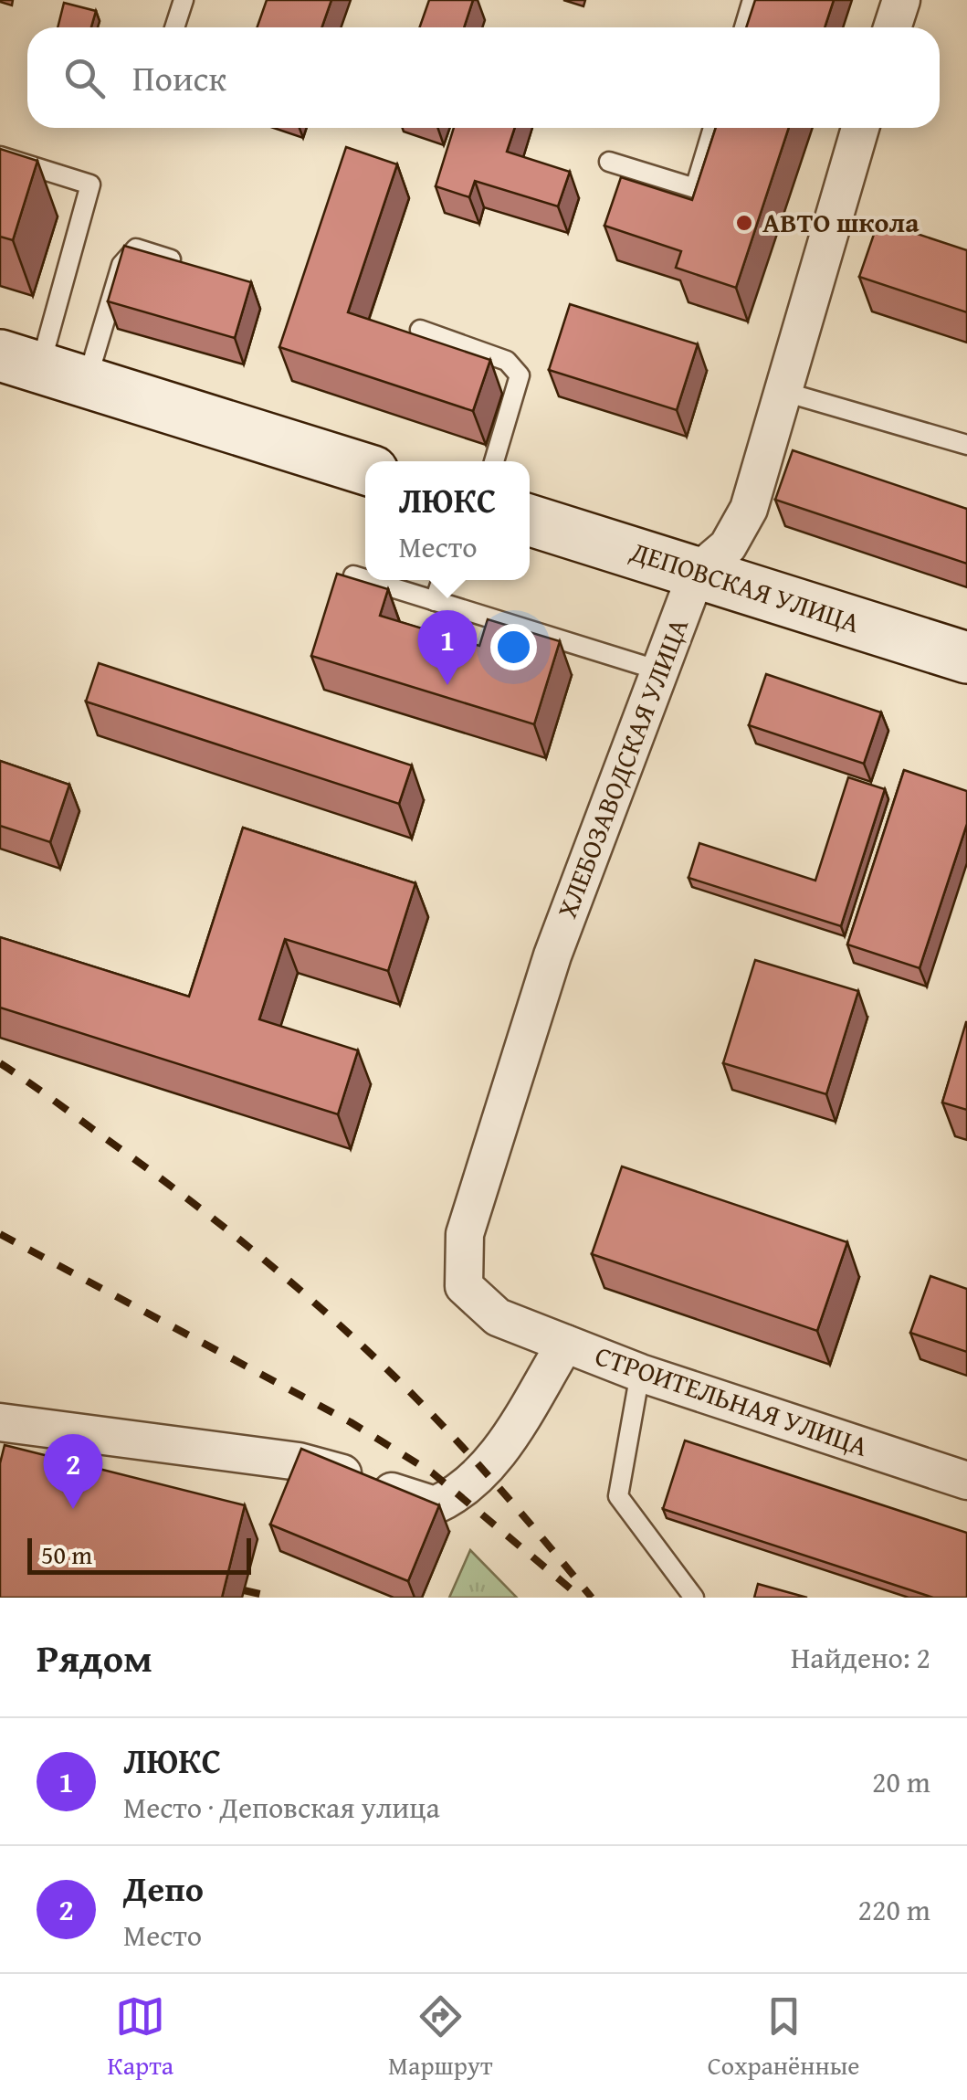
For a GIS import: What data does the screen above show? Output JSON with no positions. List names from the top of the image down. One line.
{"streets":{"street":["ДЕПОВСКАЯ УЛИЦА","ХЛЕБОЗАВОДСКАЯ УЛИЦА","СТРОИТЕЛЬНАЯ УЛИЦА"]},"crossings":[["ДЕПОВСКАЯ УЛИЦА","ХЛЕБОЗАВОДСКАЯ УЛИЦА"],["ХЛЕБОЗАВОДСКАЯ УЛИЦА","СТРОИТЕЛЬНАЯ УЛИЦА"]],"places":["АВТО школа"],"scale_bar":"50 m","page":{"search":"Поиск","popup":["ЛЮКС","Место"],"pins":["1","2"],"scale":"50 m","heading":["Рядом","Найдено: 2"],"list":[{"mark":"1","name":"ЛЮКС","note":"Место · Деповская улица","value":"20 m"},{"mark":"2","name":"Депо","note":"Место","value":"220 m"}],"nav":["Карта","Маршрут","Сохранённые"]}}
